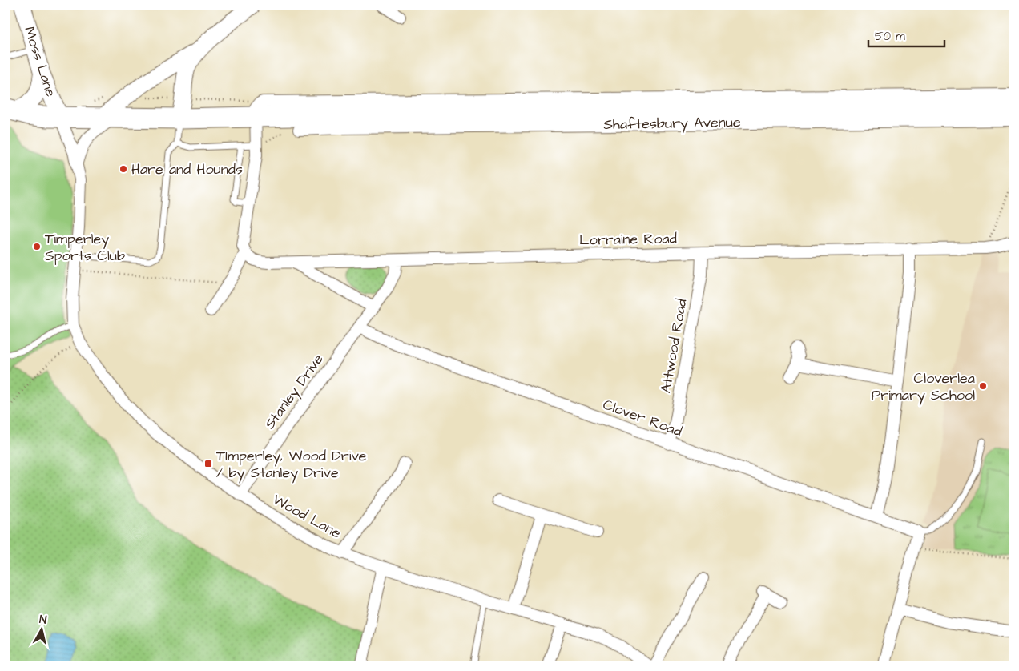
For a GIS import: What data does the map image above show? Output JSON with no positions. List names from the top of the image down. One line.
{"streets":{"highway":["Shaftesbury Avenue"],"main road":["Moss Lane"],"street":["Lorraine Road","Attwood Road","Stanley Drive","Clover Road","Wood Lane"]},"crossings":[["Moss Lane","Shaftesbury Avenue"],["Moss Lane","Wood Lane"],["Shaftesbury Avenue","Wood Lane"],["Lorraine Road","Attwood Road"],["Lorraine Road","Stanley Drive"],["Attwood Road","Clover Road"],["Stanley Drive","Clover Road"],["Stanley Drive","Wood Lane"]],"places":{"other":["Hare and Hounds","Timperley Sports Club","Cloverlea Primary School"],"transit":["TImperley, Wood Drive / by Stanley Drive"]},"scale_bar":"50 m","north":"top"}
